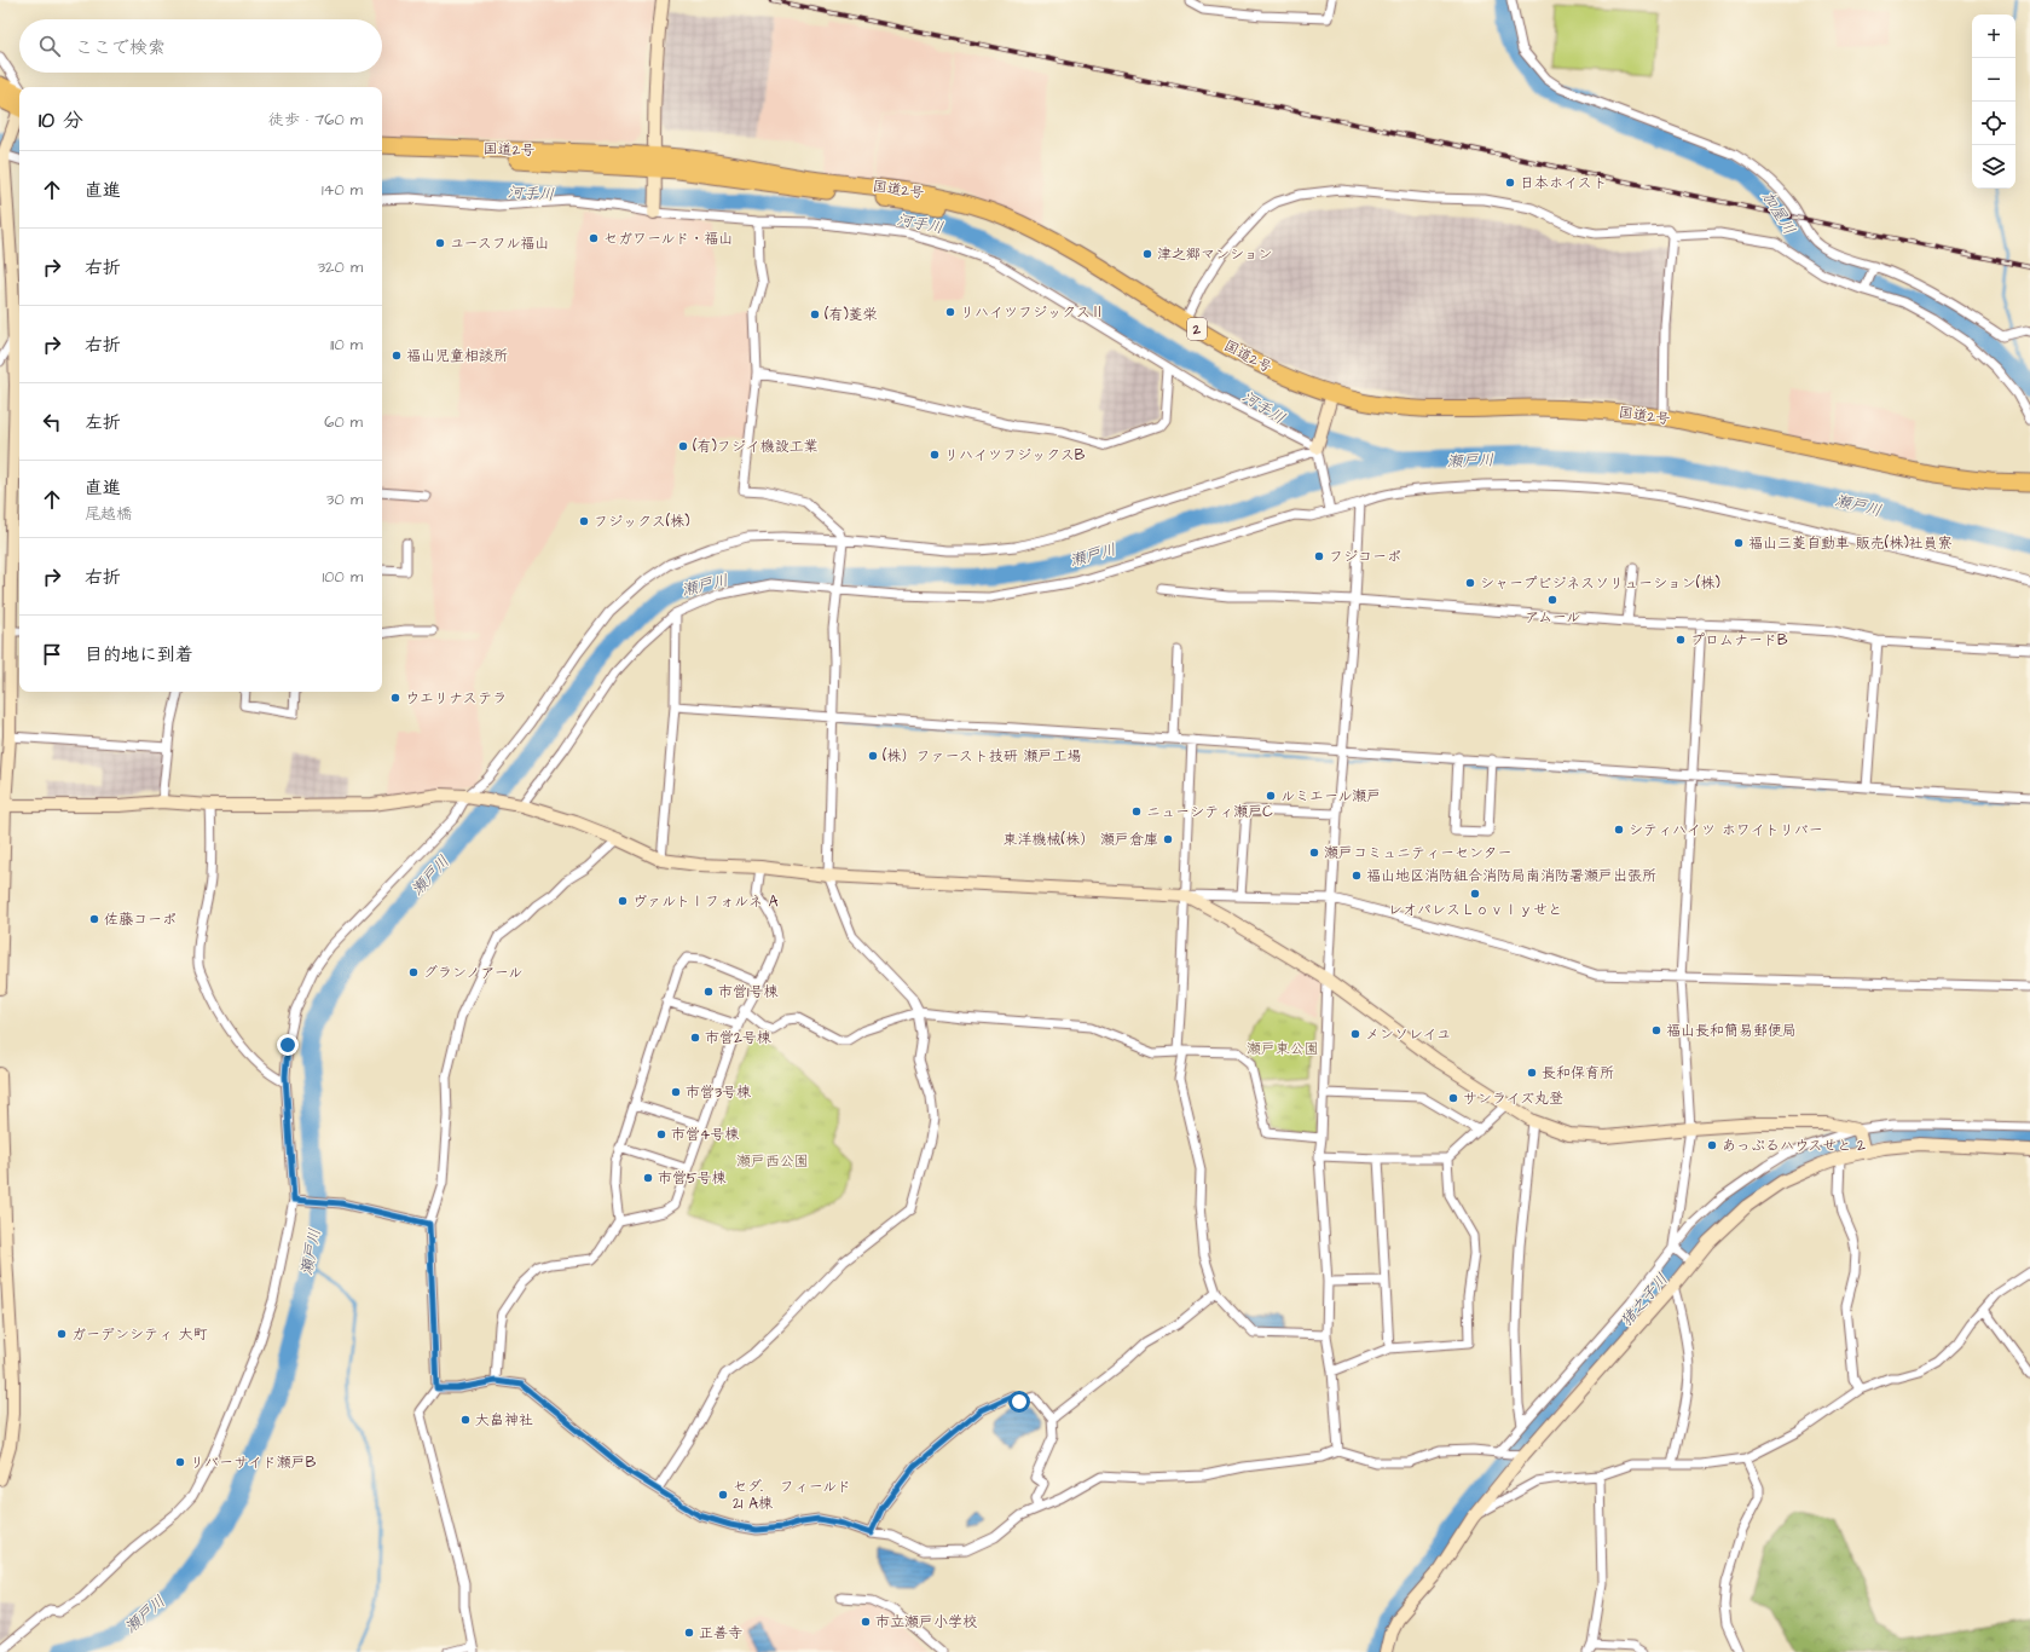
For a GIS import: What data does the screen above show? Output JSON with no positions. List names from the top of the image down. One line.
{"streets":{"highway":["国道2号","2"]},"water":["河手川","加屋川","瀬戸川","猪之子川"],"parks":["瀬戸東公園","瀬戸西公園"],"places":["日本ホイスト","セガワールド・福山","ユースフル福山","津之郷マンション","リハイツフジックスⅡ","(有)菱栄","福山児童相談所","(有)フジイ機設工業","リハイツフジックスB","フジックス(株)","福山三菱自動車 販売(株)社員寮","フジコーポ","シャープビジネスソリューション(株)","アムール","プロムナードB","ウエリナステラ","(株）ファースト技研 瀬戸工場","ルミエール瀬戸","ニューシティ瀬戸C","シティハイツ ホワイトリバー","東洋機械(株） 瀬戸倉庫","瀬戸コミュニティーセンター","福山地区消防組合消防局南消防署瀬戸出張所","レオパレスＬｏｖｌｙせと","ヴァルトｌフォルネ A","佐藤コーポ","グランノアール","市営1号棟","福山長和簡易郵便局","メンソレイユ","市営2号棟","長和保育所","市営3号棟","サンライズ丸登","市営4号棟","あっぷるハウスせと 2","市営5号棟","ガーデンシティ 大町","大畠神社","リバーサイド瀬戸B","セダ． フィールド 21 A棟","市立瀬戸小学校","正善寺"],"page":{"map_buttons":["+","−"],"search":"ここで検索","heading":["10 分","徒歩 · 760 m"],"list":[["直進","140 m"],["右折","320 m"],["右折","110 m"],["左折","60 m"],["直進","尾越橋","30 m"],["右折","100 m"],"目的地に到着"]}}
